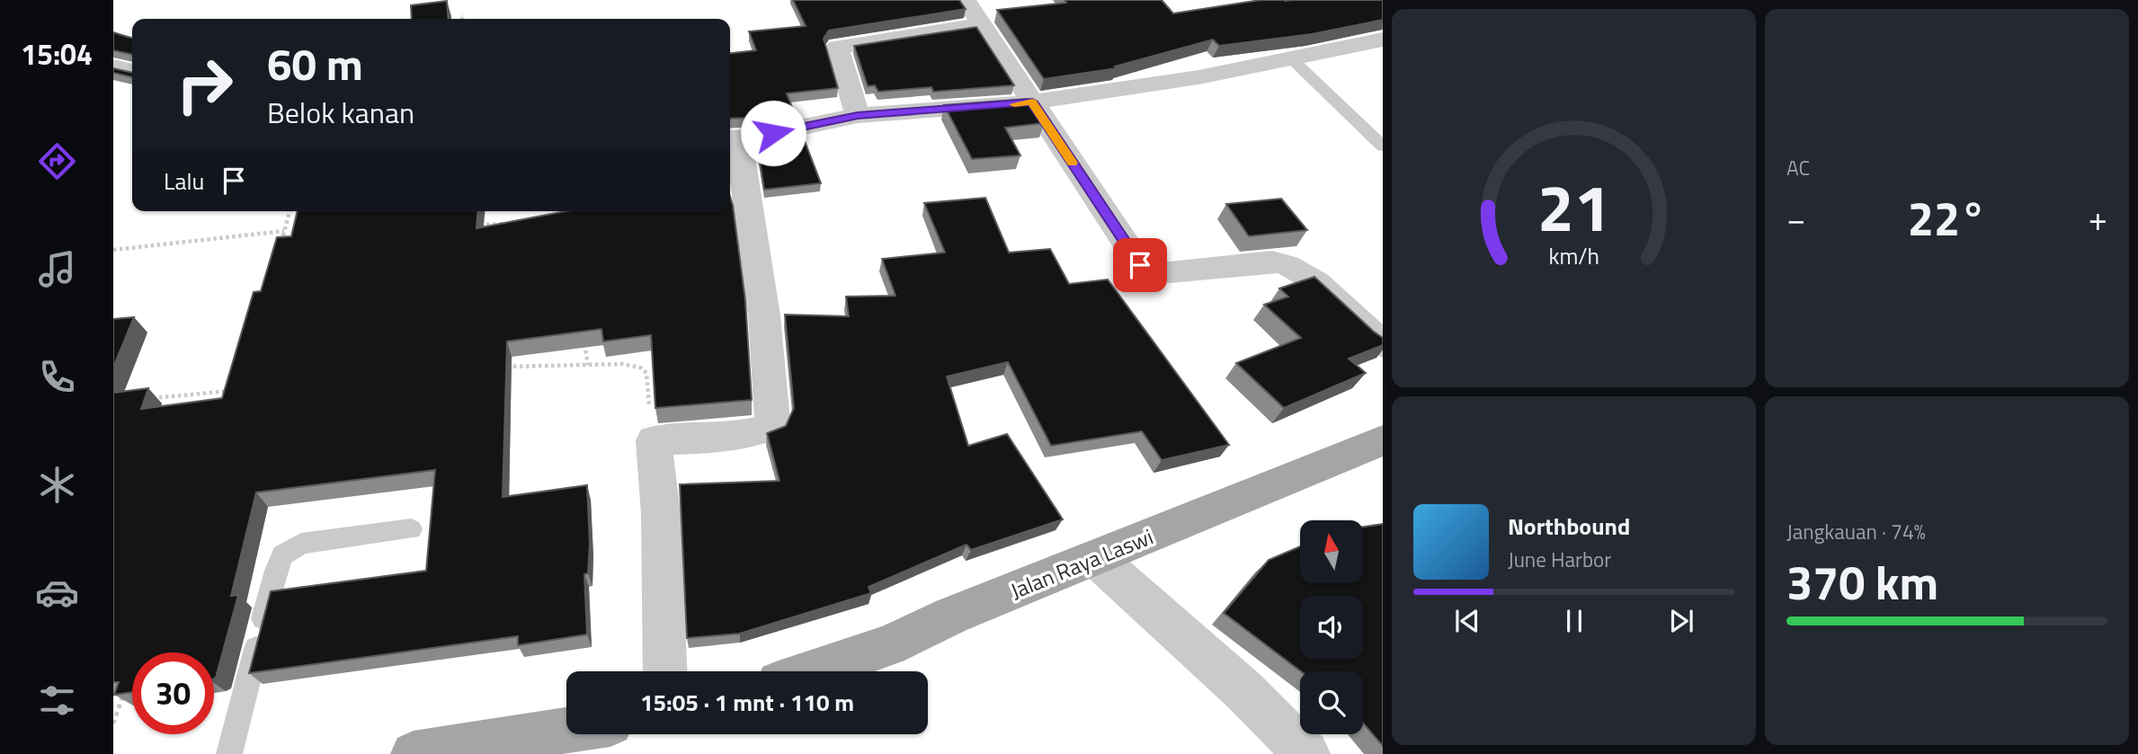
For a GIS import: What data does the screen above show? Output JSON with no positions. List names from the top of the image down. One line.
{"streets":{"main road":["Jalan Raya Laswi"]},"north":"top","page":{"tabs":"15:04","tile":["AC",["Jangkauan · 74%","370 km"]],"turn":["60 m","Belok kanan"],"then":"Lalu","heat":["−","22°","+"],"song":["Northbound","June Harbor"],"limit":"30","trip":"15:05 · 1 mnt · 110 m","gauge":["21","km/h"]}}
